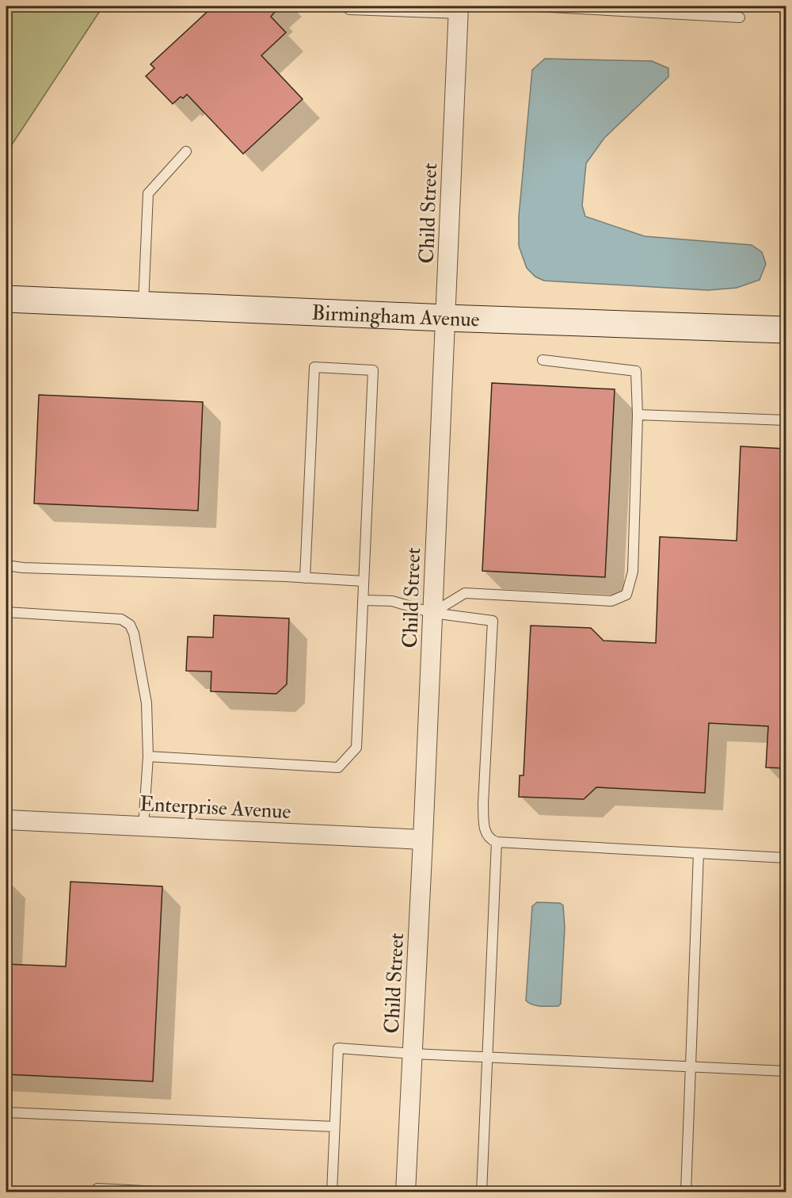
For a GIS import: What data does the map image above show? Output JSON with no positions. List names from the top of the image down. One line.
{"streets":{"main road":["Birmingham Avenue"],"street":["Child Street","Enterprise Avenue"]},"crossings":[["Child Street","Birmingham Avenue"],["Child Street","Enterprise Avenue"]]}
